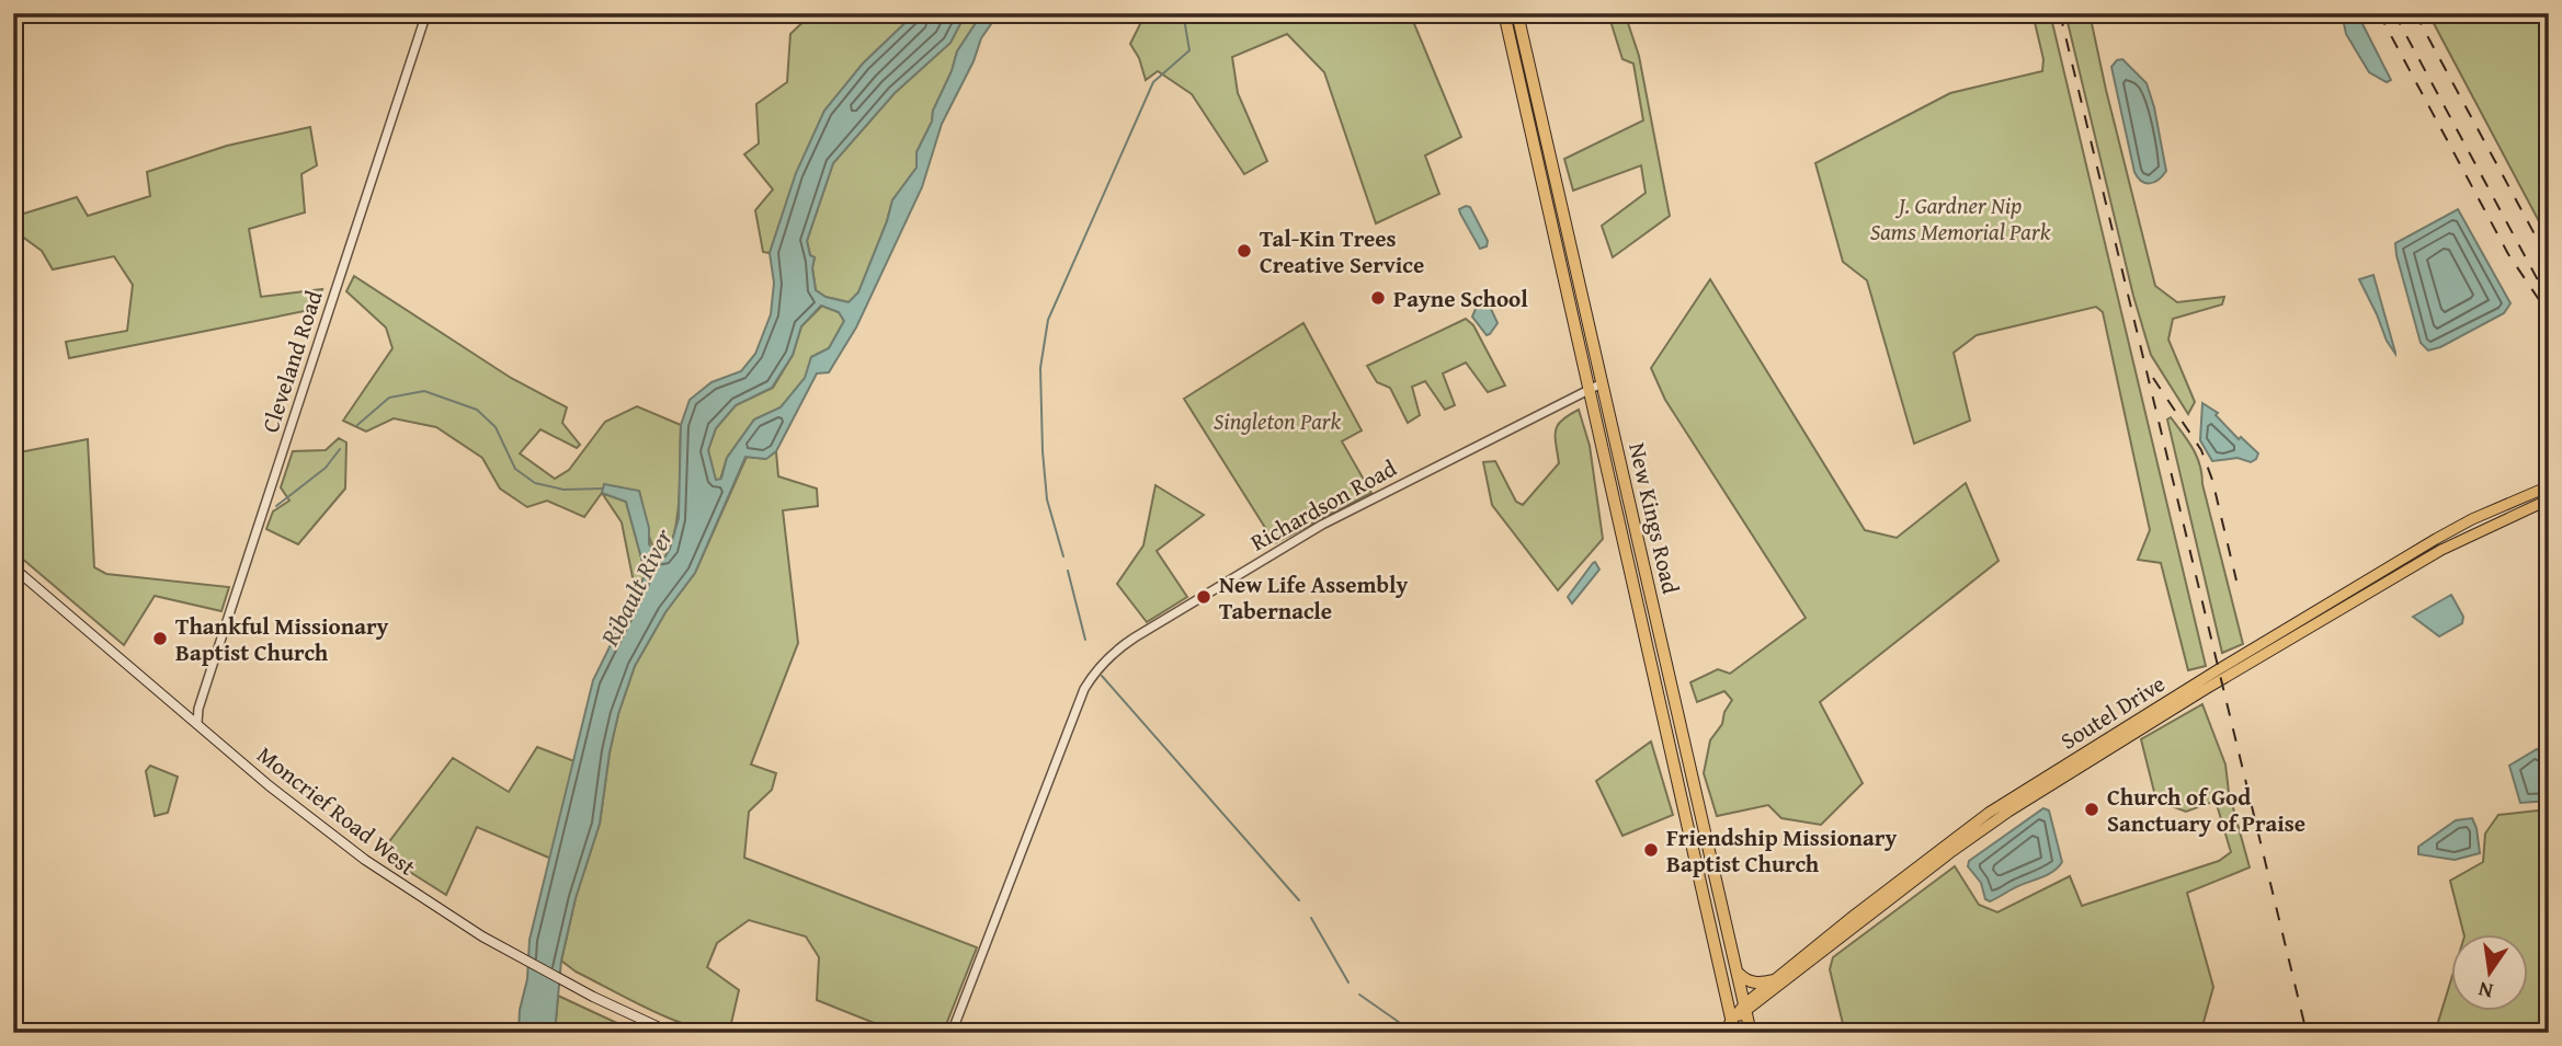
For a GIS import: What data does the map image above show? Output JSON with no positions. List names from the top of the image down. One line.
{"streets":{"highway":["New Kings Road"],"main road":["Soutel Drive","Moncrief Road West"],"street":["Cleveland Road","Richardson Road"]},"crossings":[["Cleveland Road","Moncrief Road West"],["Richardson Road","New Kings Road"],["New Kings Road","Soutel Drive"]],"water":["Ribault River"],"parks":["J. Gardner Nip Sams Memorial Park","Singleton Park"],"places":["Tal-Kin Trees Creative Service","Payne School","New Life Assembly Tabernacle","Thankful Missionary Baptist Church","Church of God Sanctuary of Praise","Friendship Missionary Baptist Church"],"north":"bottom"}
